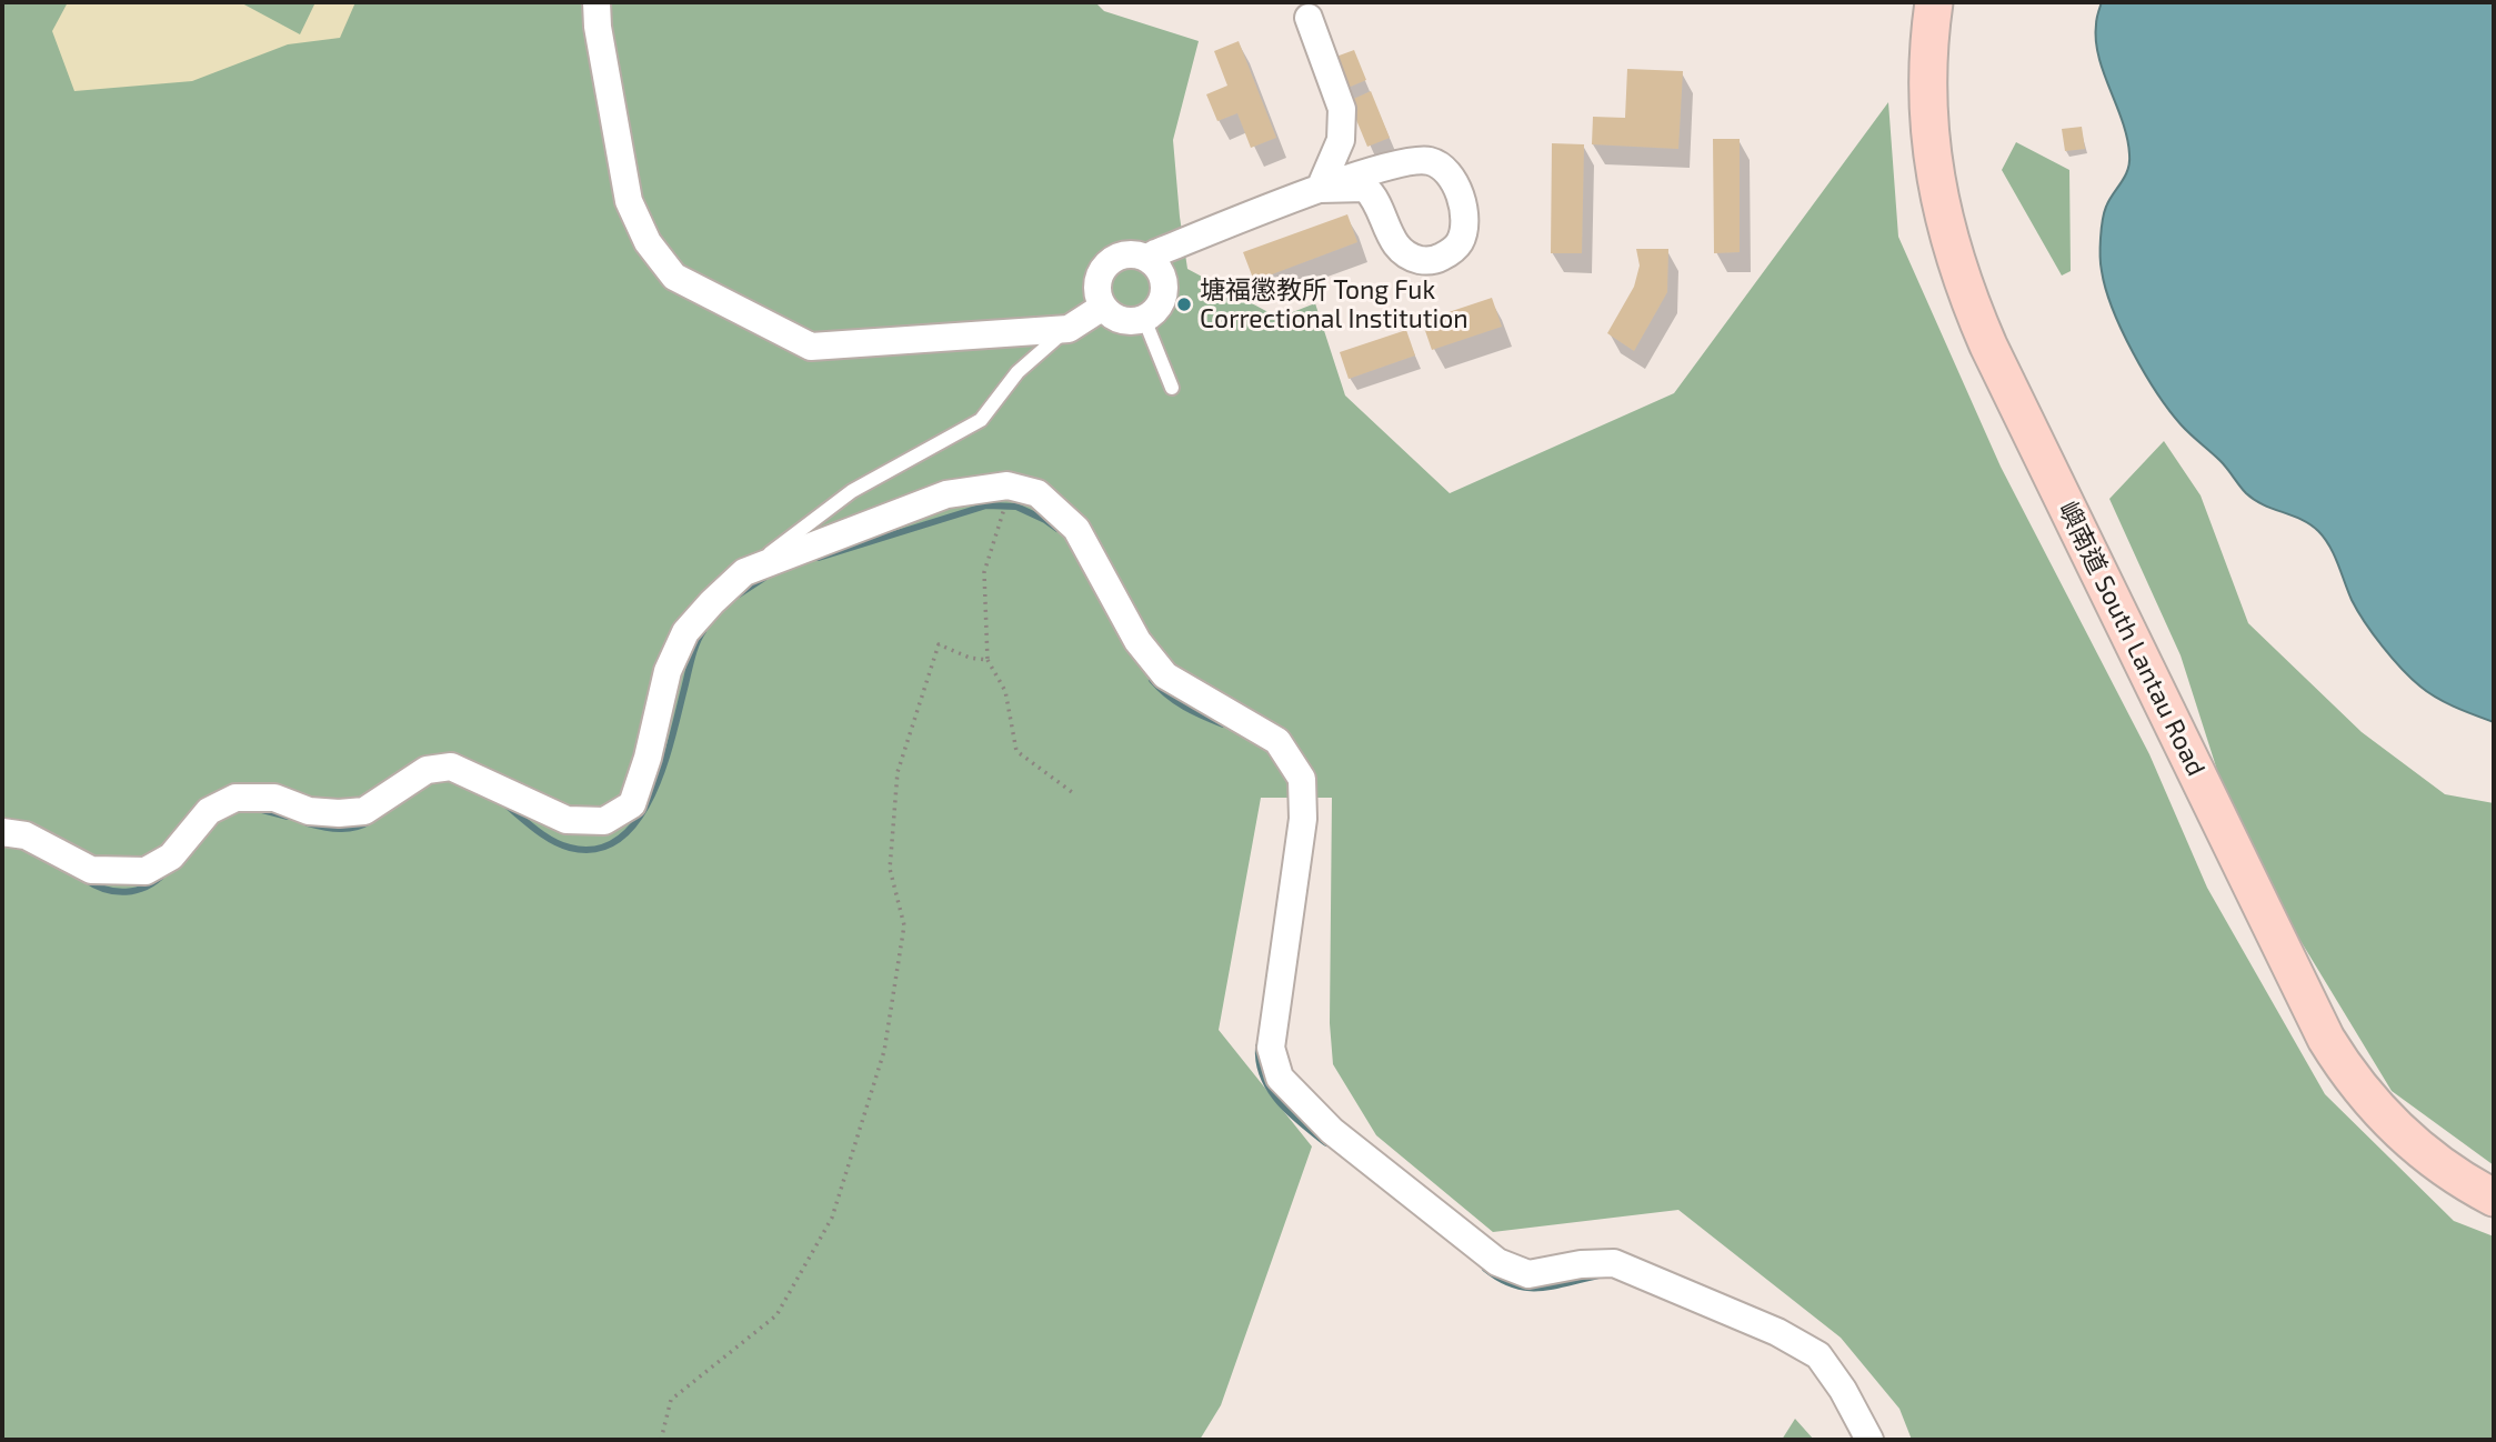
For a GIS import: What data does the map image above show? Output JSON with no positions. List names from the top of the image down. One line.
{"streets":{"main road":["嶼南道 South Lantau Road"]},"places":["塘福懲教所 Tong Fuk Correctional Institution"]}
